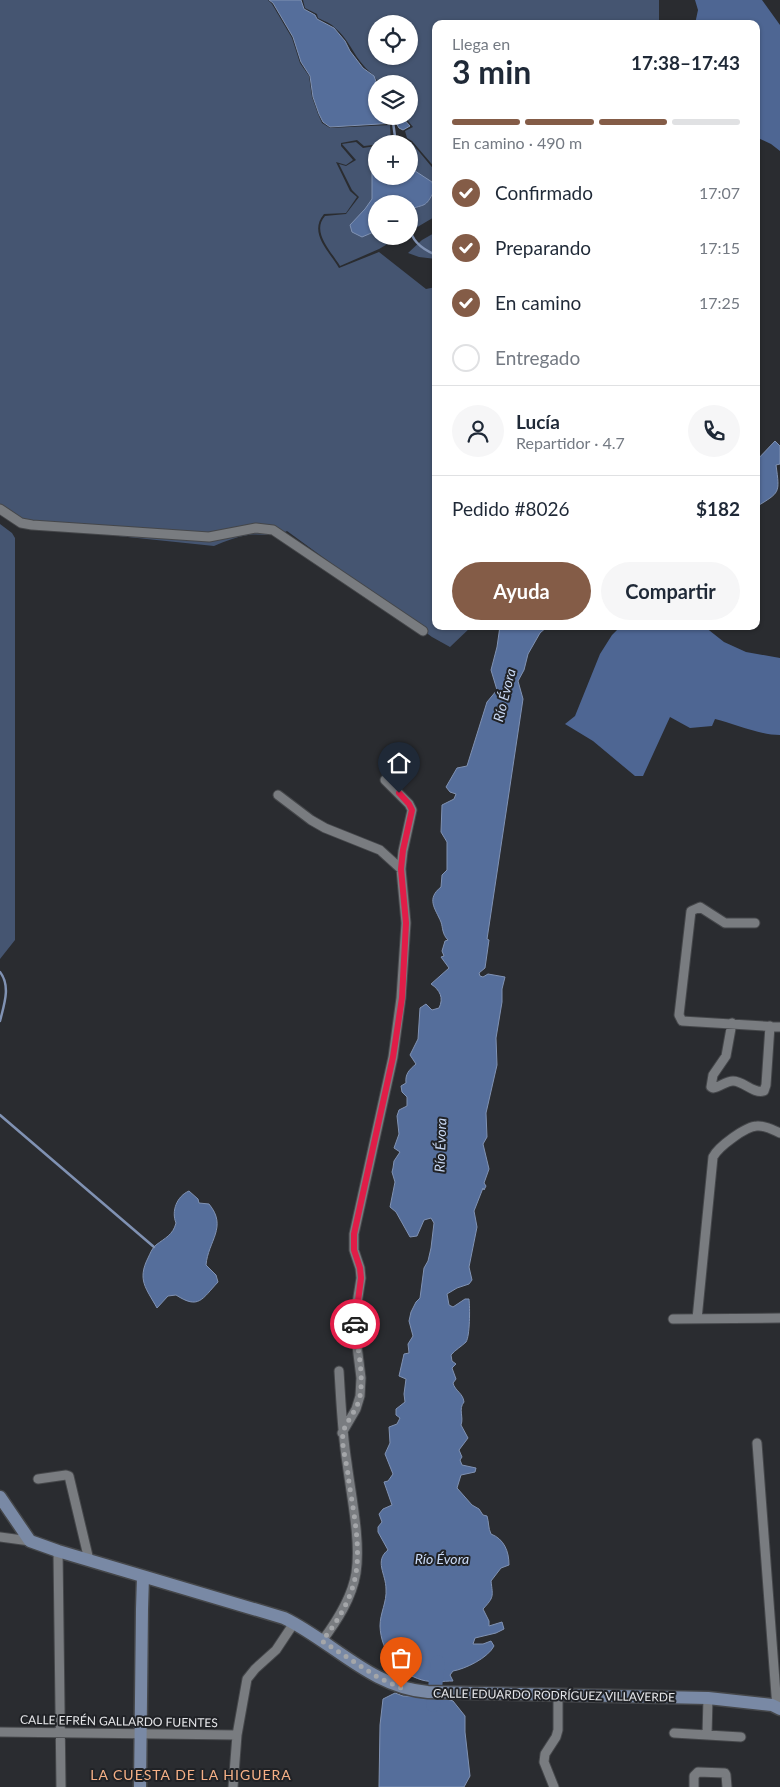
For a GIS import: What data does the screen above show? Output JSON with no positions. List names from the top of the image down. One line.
{"streets":{"street":["CALLE EDUARDO RODRÍGUEZ VILLAVERDE","CALLE EFRÉN GALLARDO FUENTES"]},"districts":["LA CUESTA DE LA HIGUERA"],"water":["Río Évora"],"page":{"map_buttons":["+","−"],"heading":["3 min","Llega en","17:38–17:43"],"panel":["Lucía","Repartidor · 4.7","Pedido #8026","$182"],"bar":"En camino · 490 m","list":[["Confirmado","17:07"],["Preparando","17:15"],["En camino","17:25"],"Entregado"],"buttons":["Ayuda","Compartir"]}}
